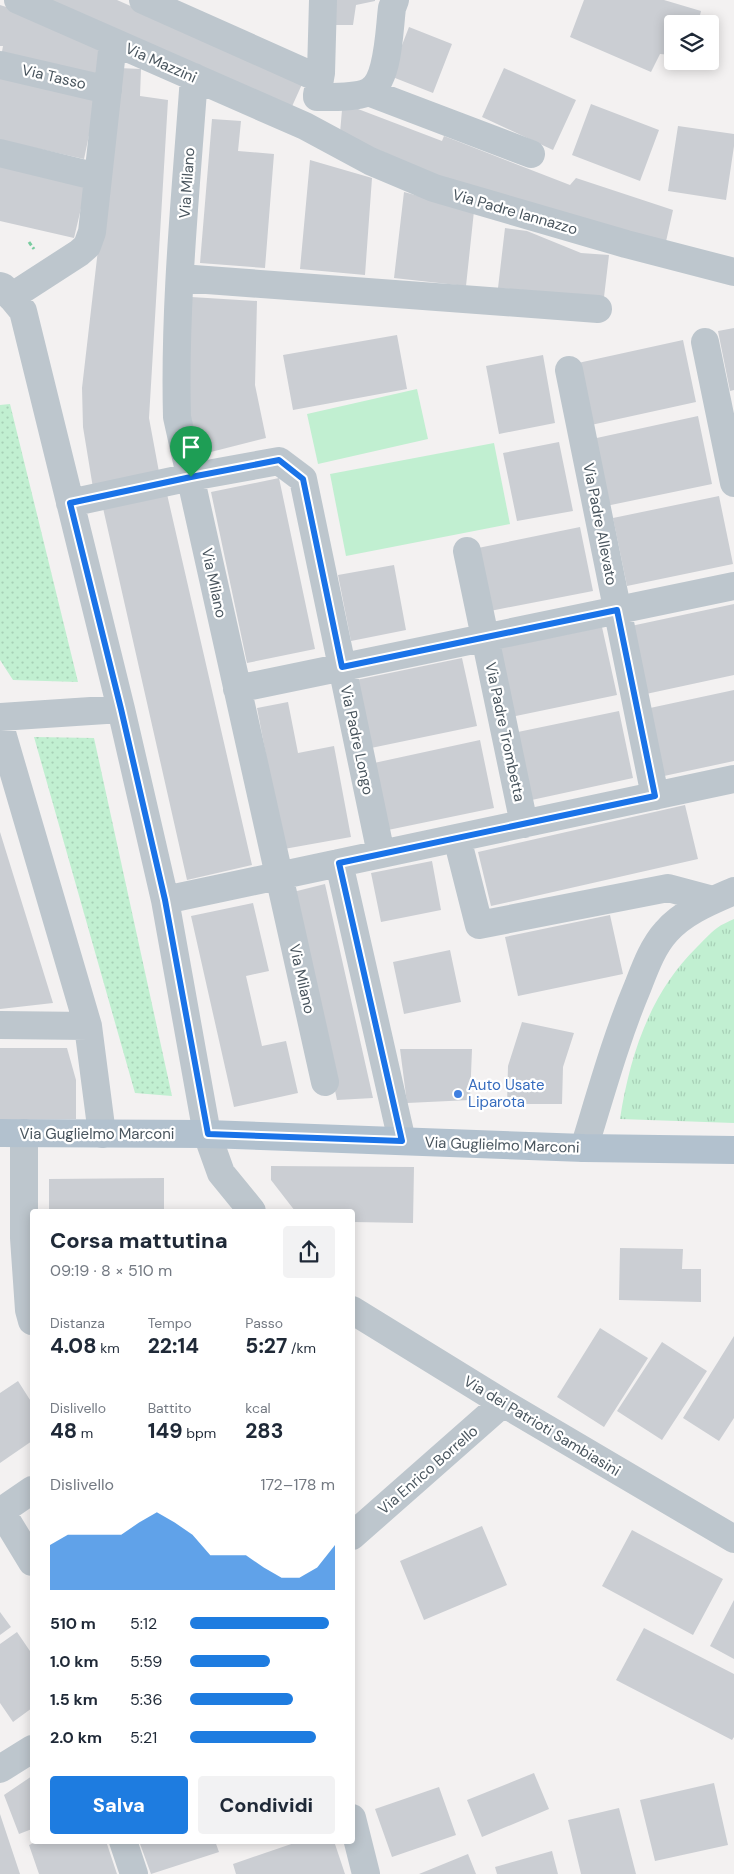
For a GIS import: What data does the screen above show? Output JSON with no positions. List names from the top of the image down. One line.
{"streets":{"main road":["Via Guglielmo Marconi"],"street":["Via Mazzini","Via Tasso","Via Milano","Via Padre Iannazzo","Via Padre Allevato","Via Padre Trombetta","Via Padre Longo","Via dei Patrioti Sambiasini","Via Enrico Borrello"]},"crossings":[["Via Mazzini","Via Milano"],["Via Mazzini","Via Padre Iannazzo"],["Via Milano","Via Padre Longo"],["Via dei Patrioti Sambiasini","Via Enrico Borrello"]],"places":["Auto Usate Liparota"],"page":{"heading":["Corsa mattutina","09:19 · 8 × 510 m"],"stats":[["Distanza","4.08 km"],["Tempo","22:14"],["Passo","5:27 /km"],["Dislivello","48 m"],["Battito","149 bpm"],["kcal","283"]],"chart":["Dislivello","172–178 m"],"list":[{"name":"510 m","note":"5:12"},{"name":"1.0 km","note":"5:59"},{"name":"1.5 km","note":"5:36"},{"name":"2.0 km","note":"5:21"}],"buttons":["Salva","Condividi"]}}
